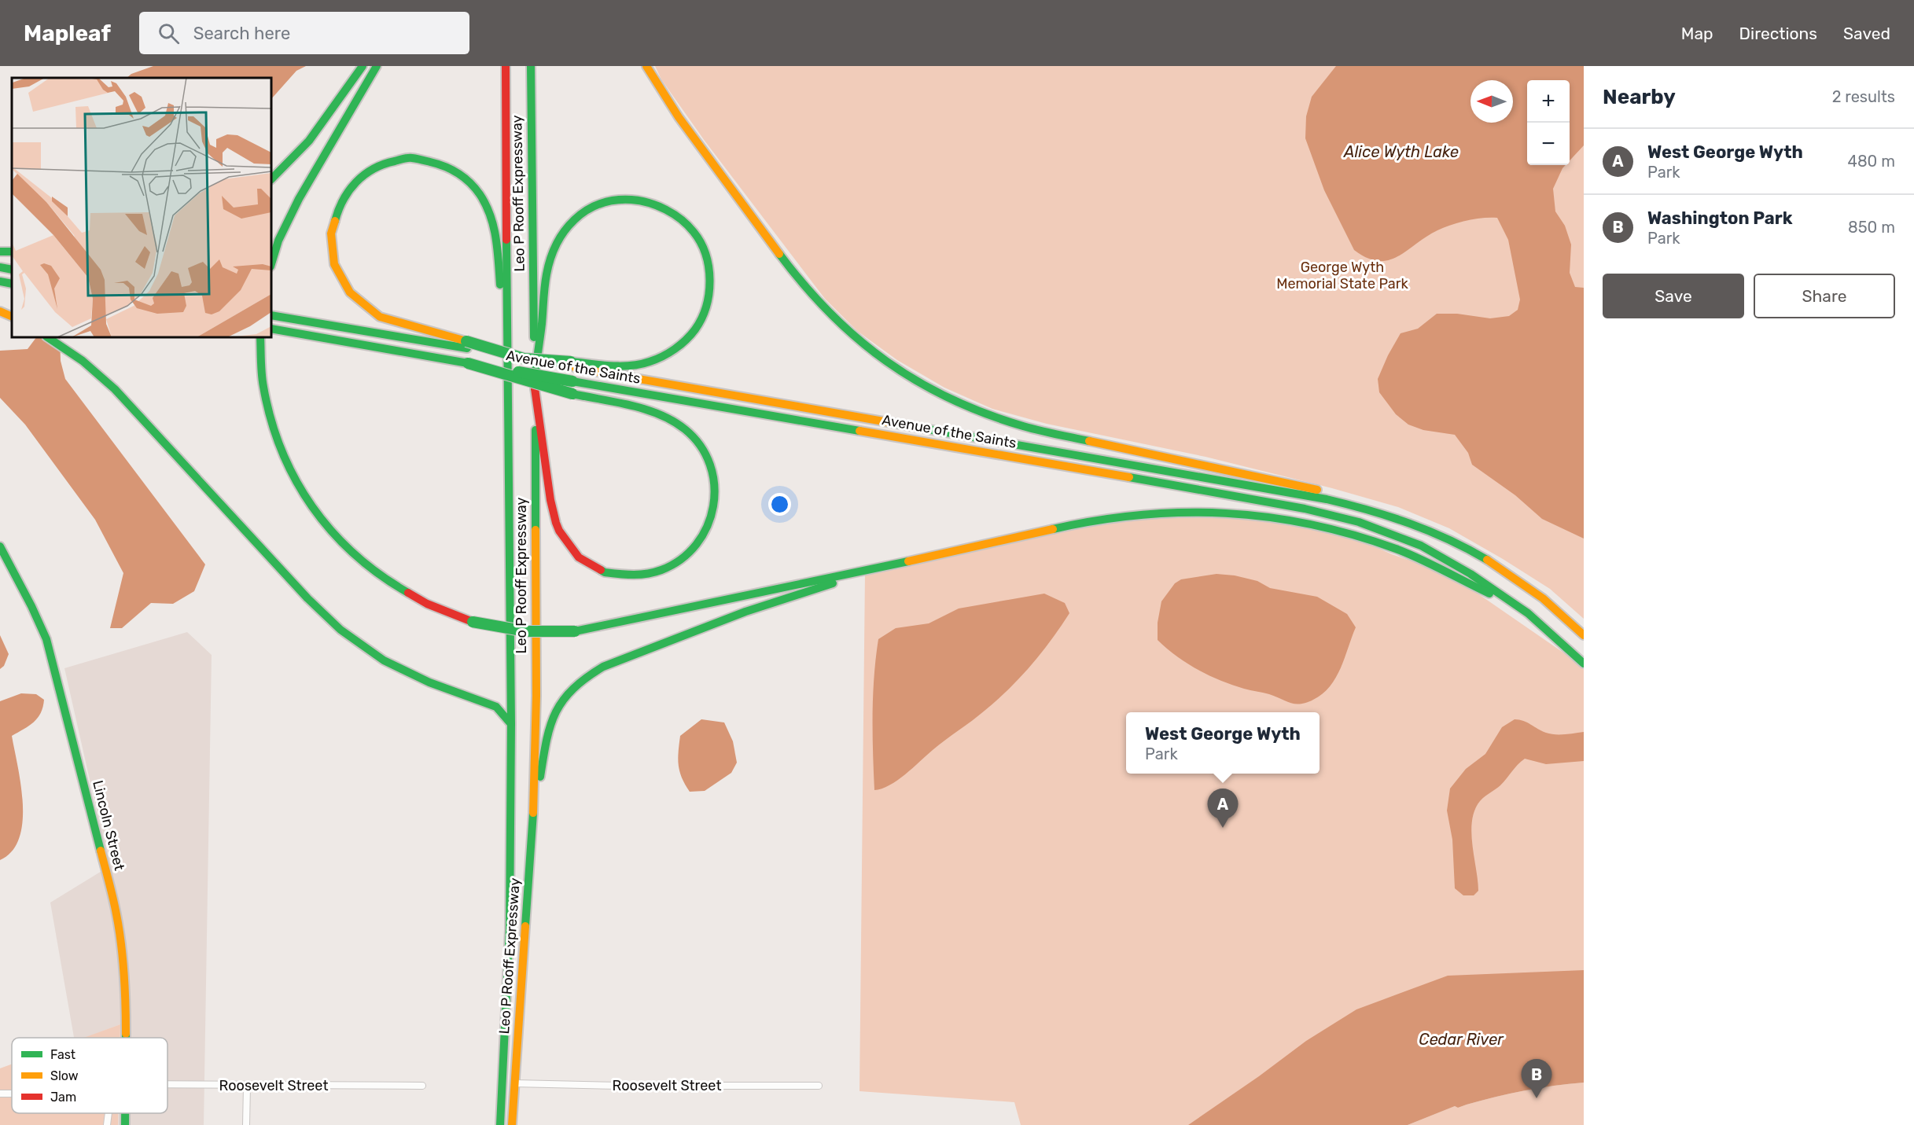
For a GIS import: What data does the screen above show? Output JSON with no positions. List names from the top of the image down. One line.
{"streets":{"main road":["Leo P Rooff Expressway","Avenue of the Saints","Lincoln Street"],"street":["Roosevelt Street"]},"crossings":[["Leo P Rooff Expressway","Roosevelt Street"]],"water":["Alice Wyth Lake","Cedar River"],"parks":["George Wyth Memorial State Park"],"legend":["Fast","Slow","Jam"],"north":"left","page":{"header":"Mapleaf","search":"Search here","nav":["Map","Directions","Saved"],"heading":["Nearby","2 results"],"map_buttons":["+","−"],"list":[{"mark":"A","name":"West George Wyth","note":"Park","value":"480 m"},{"mark":"B","name":"Washington Park","note":"Park","value":"850 m"}],"buttons":["Save","Share"],"popup":["West George Wyth","Park"],"pins":["A","B"]}}
